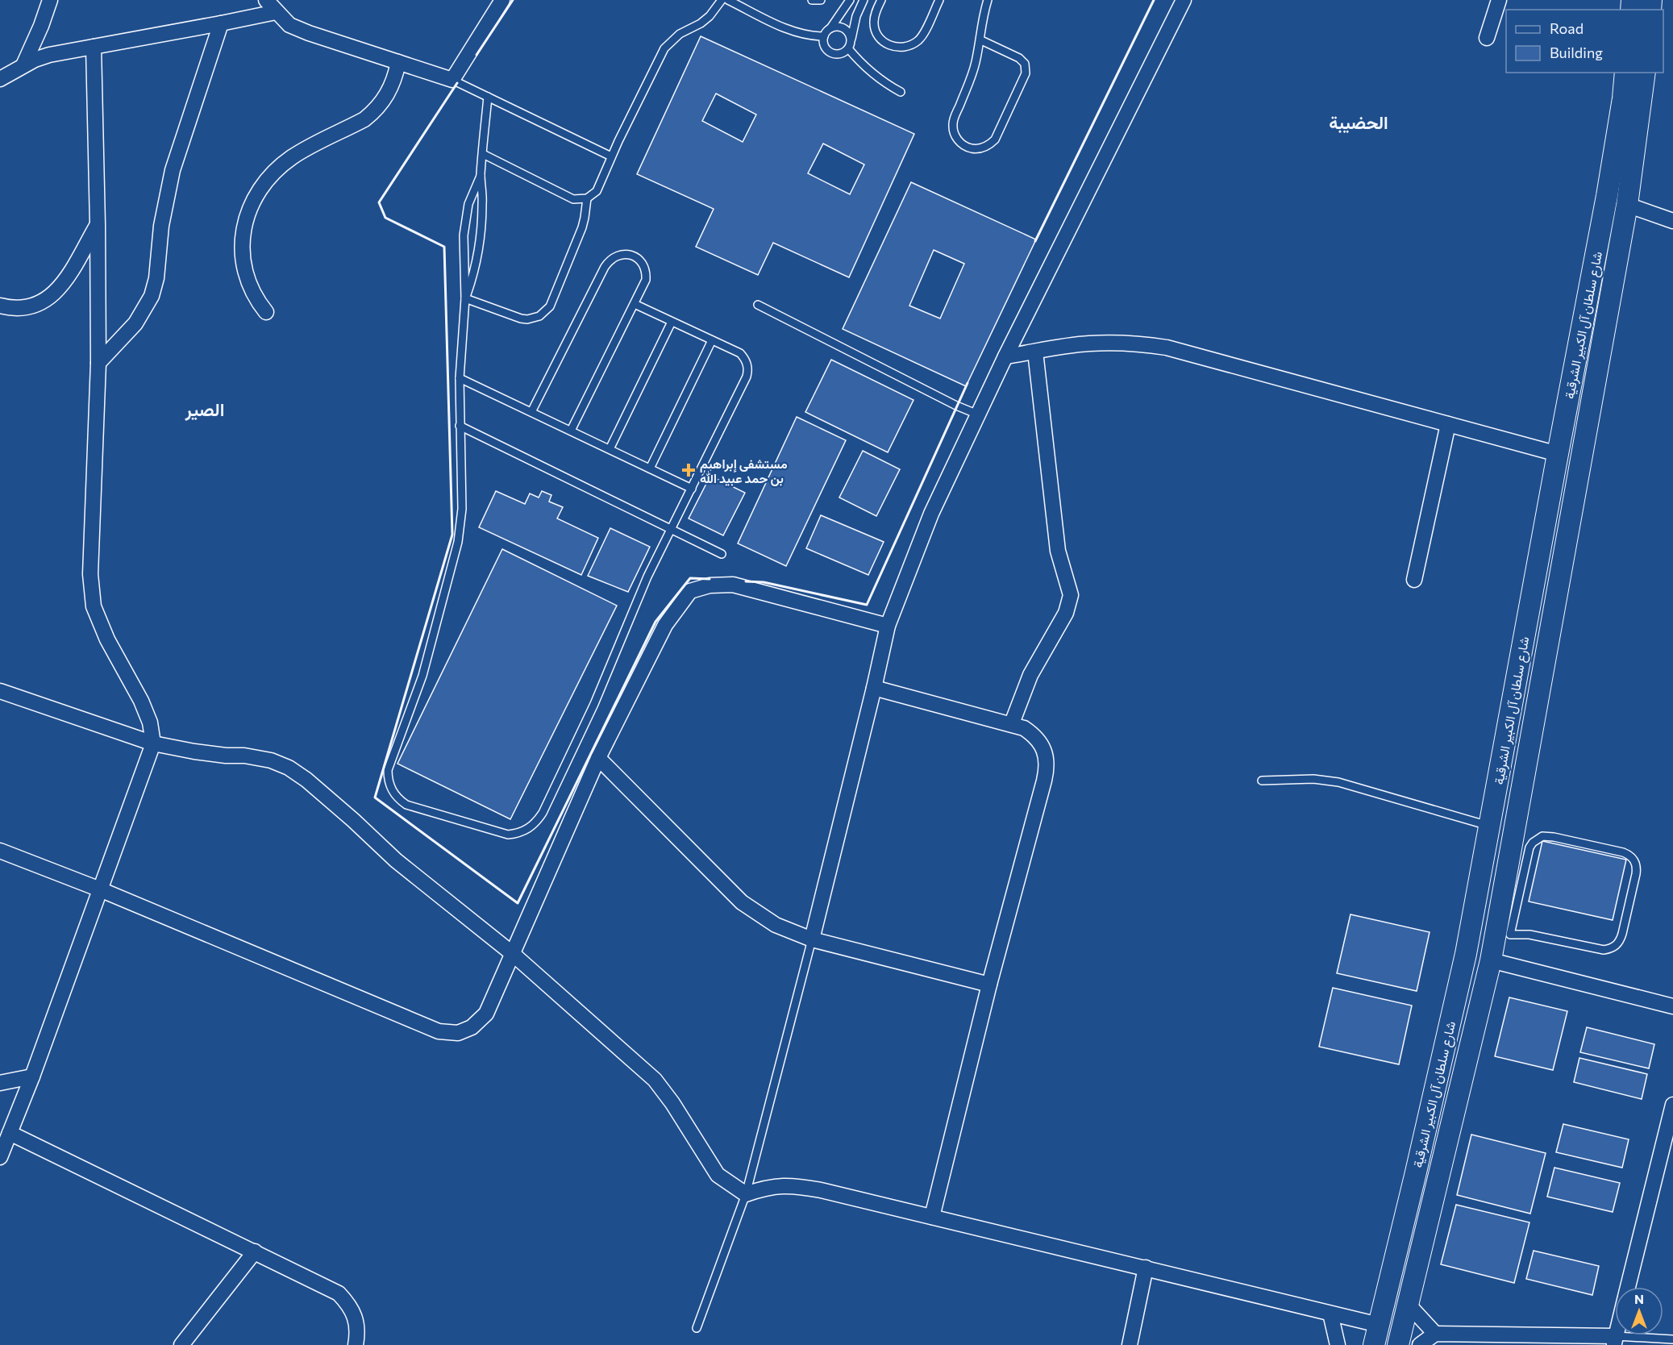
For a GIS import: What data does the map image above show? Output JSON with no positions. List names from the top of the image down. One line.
{"streets":{"main road":["شارع سلطان آل الكبير الشرقية"]},"districts":["الحضيبة","الصير"],"places":{"health":["مستشفى إبراهيم بن حمد عبيد الله"]},"legend":["Road","Building"],"north":"top"}
